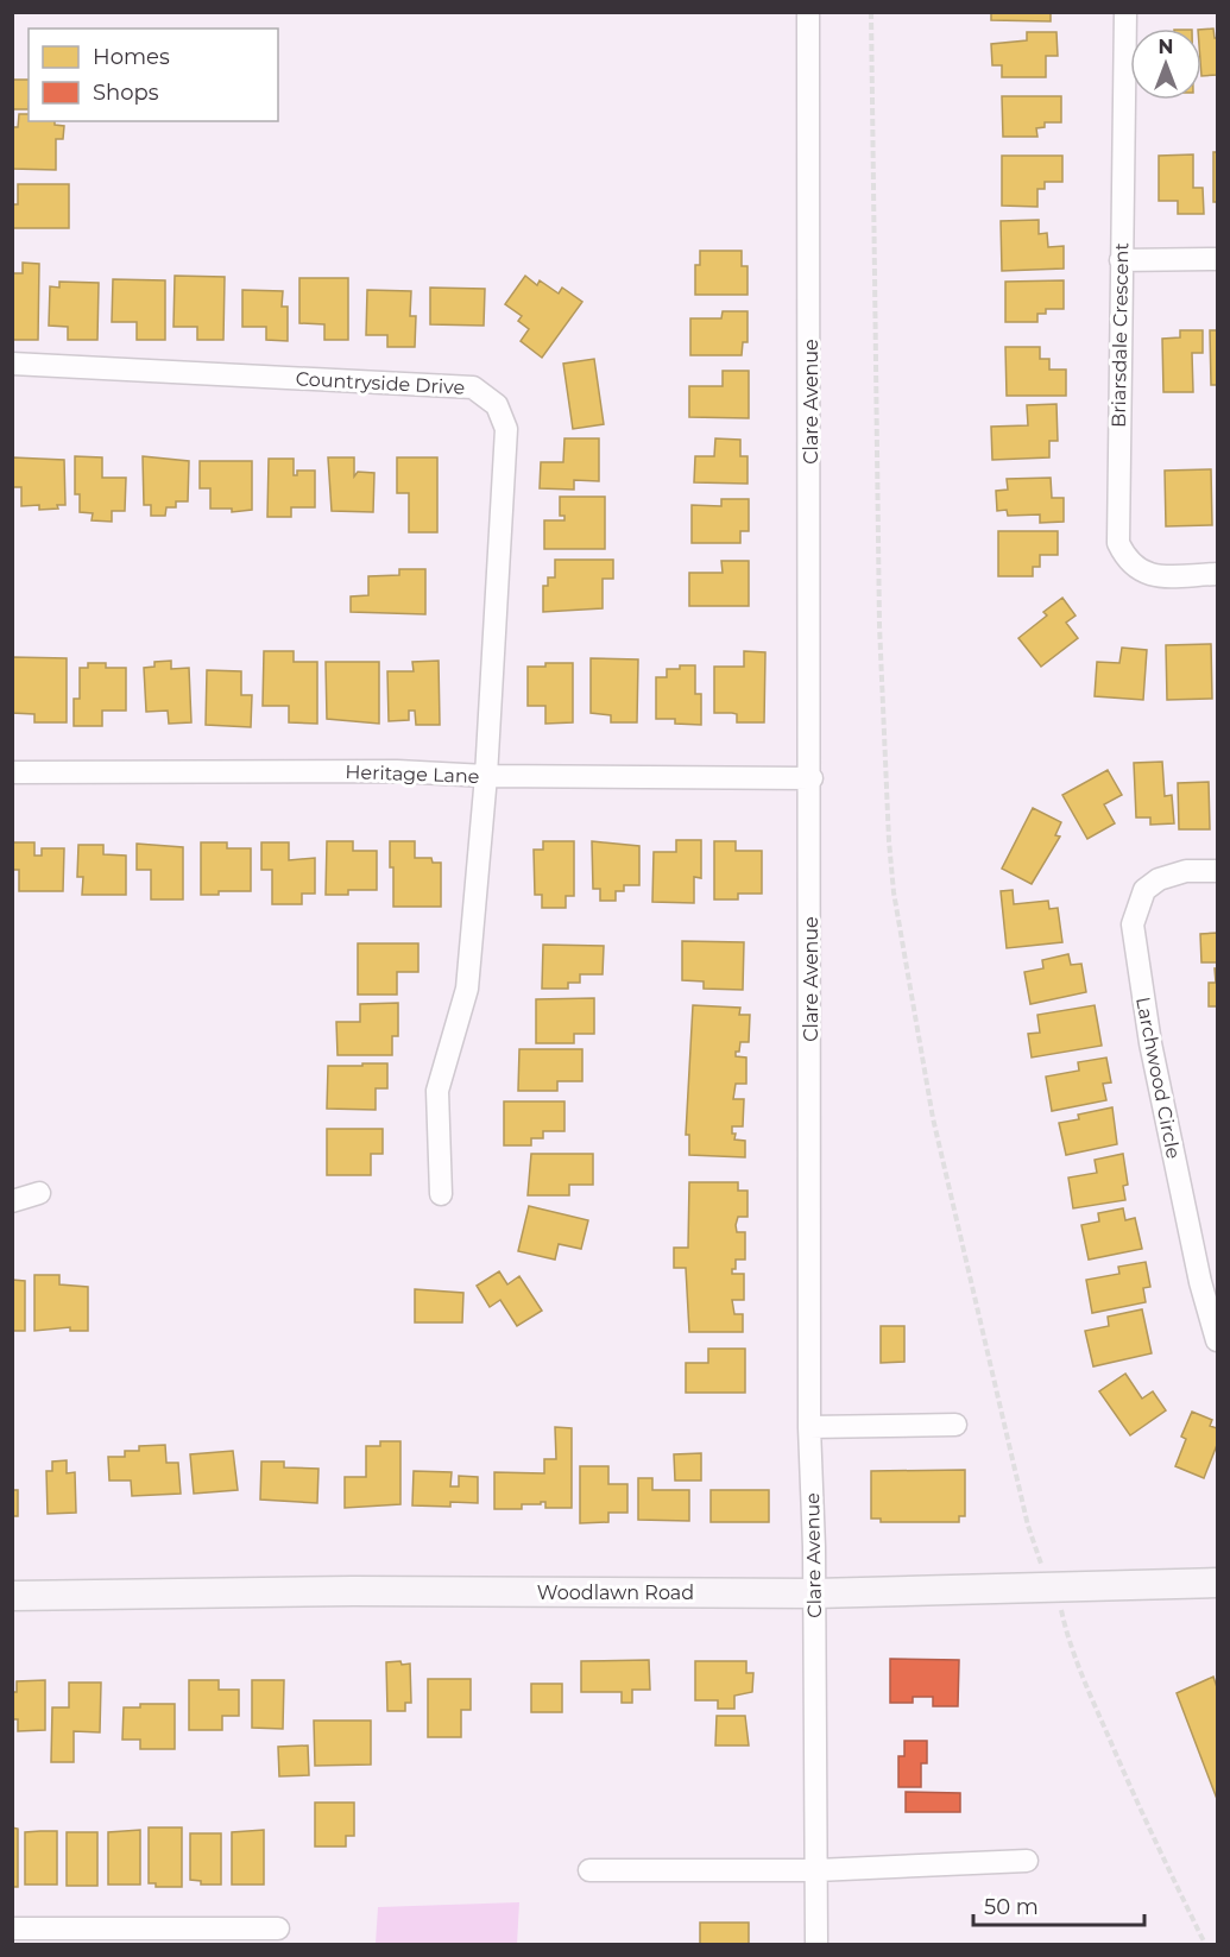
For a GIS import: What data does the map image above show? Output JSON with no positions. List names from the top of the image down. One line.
{"streets":{"main road":["Woodlawn Road"],"street":["Briarsdale Crescent","Countryside Drive","Clare Avenue","Heritage Lane","Larchwood Circle"]},"crossings":[["Countryside Drive","Heritage Lane"],["Clare Avenue","Heritage Lane"],["Clare Avenue","Woodlawn Road"]],"legend":["Homes","Shops"],"scale_bar":"50 m","north":"top"}
